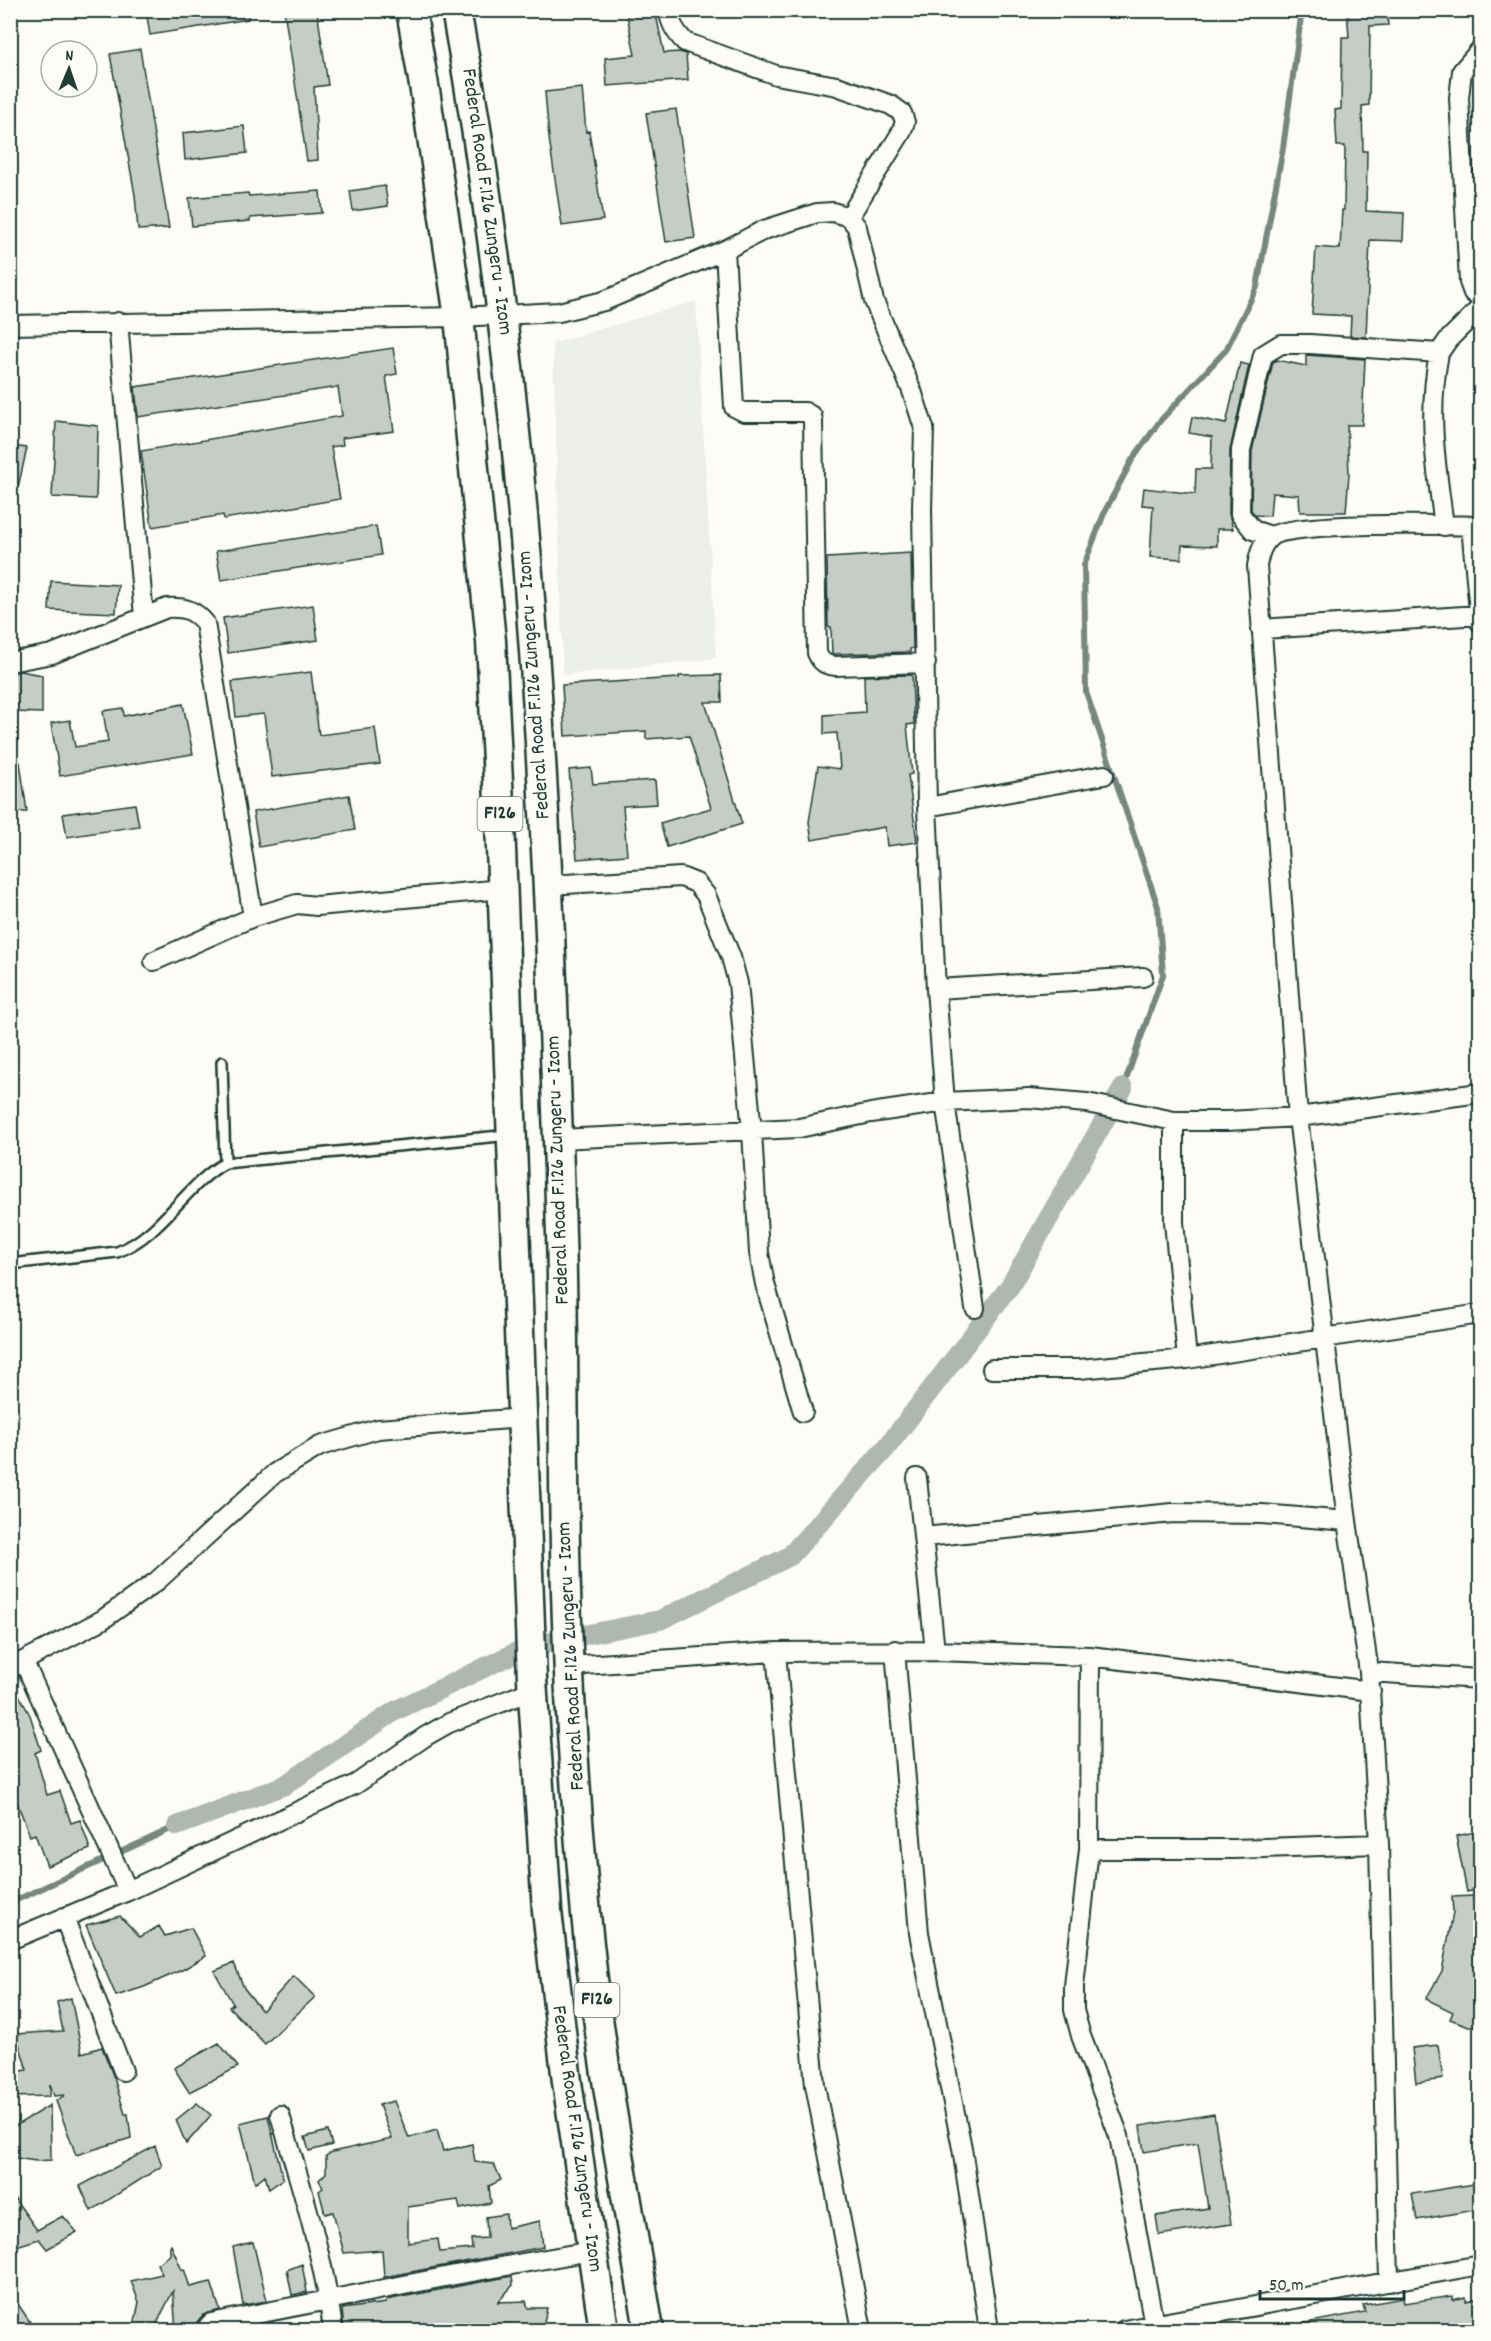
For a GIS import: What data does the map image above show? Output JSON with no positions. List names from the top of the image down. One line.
{"streets":{"main road":["Federal Road F.126 Zungeru - Izom","F126"]},"scale_bar":"50 m","north":"top"}
